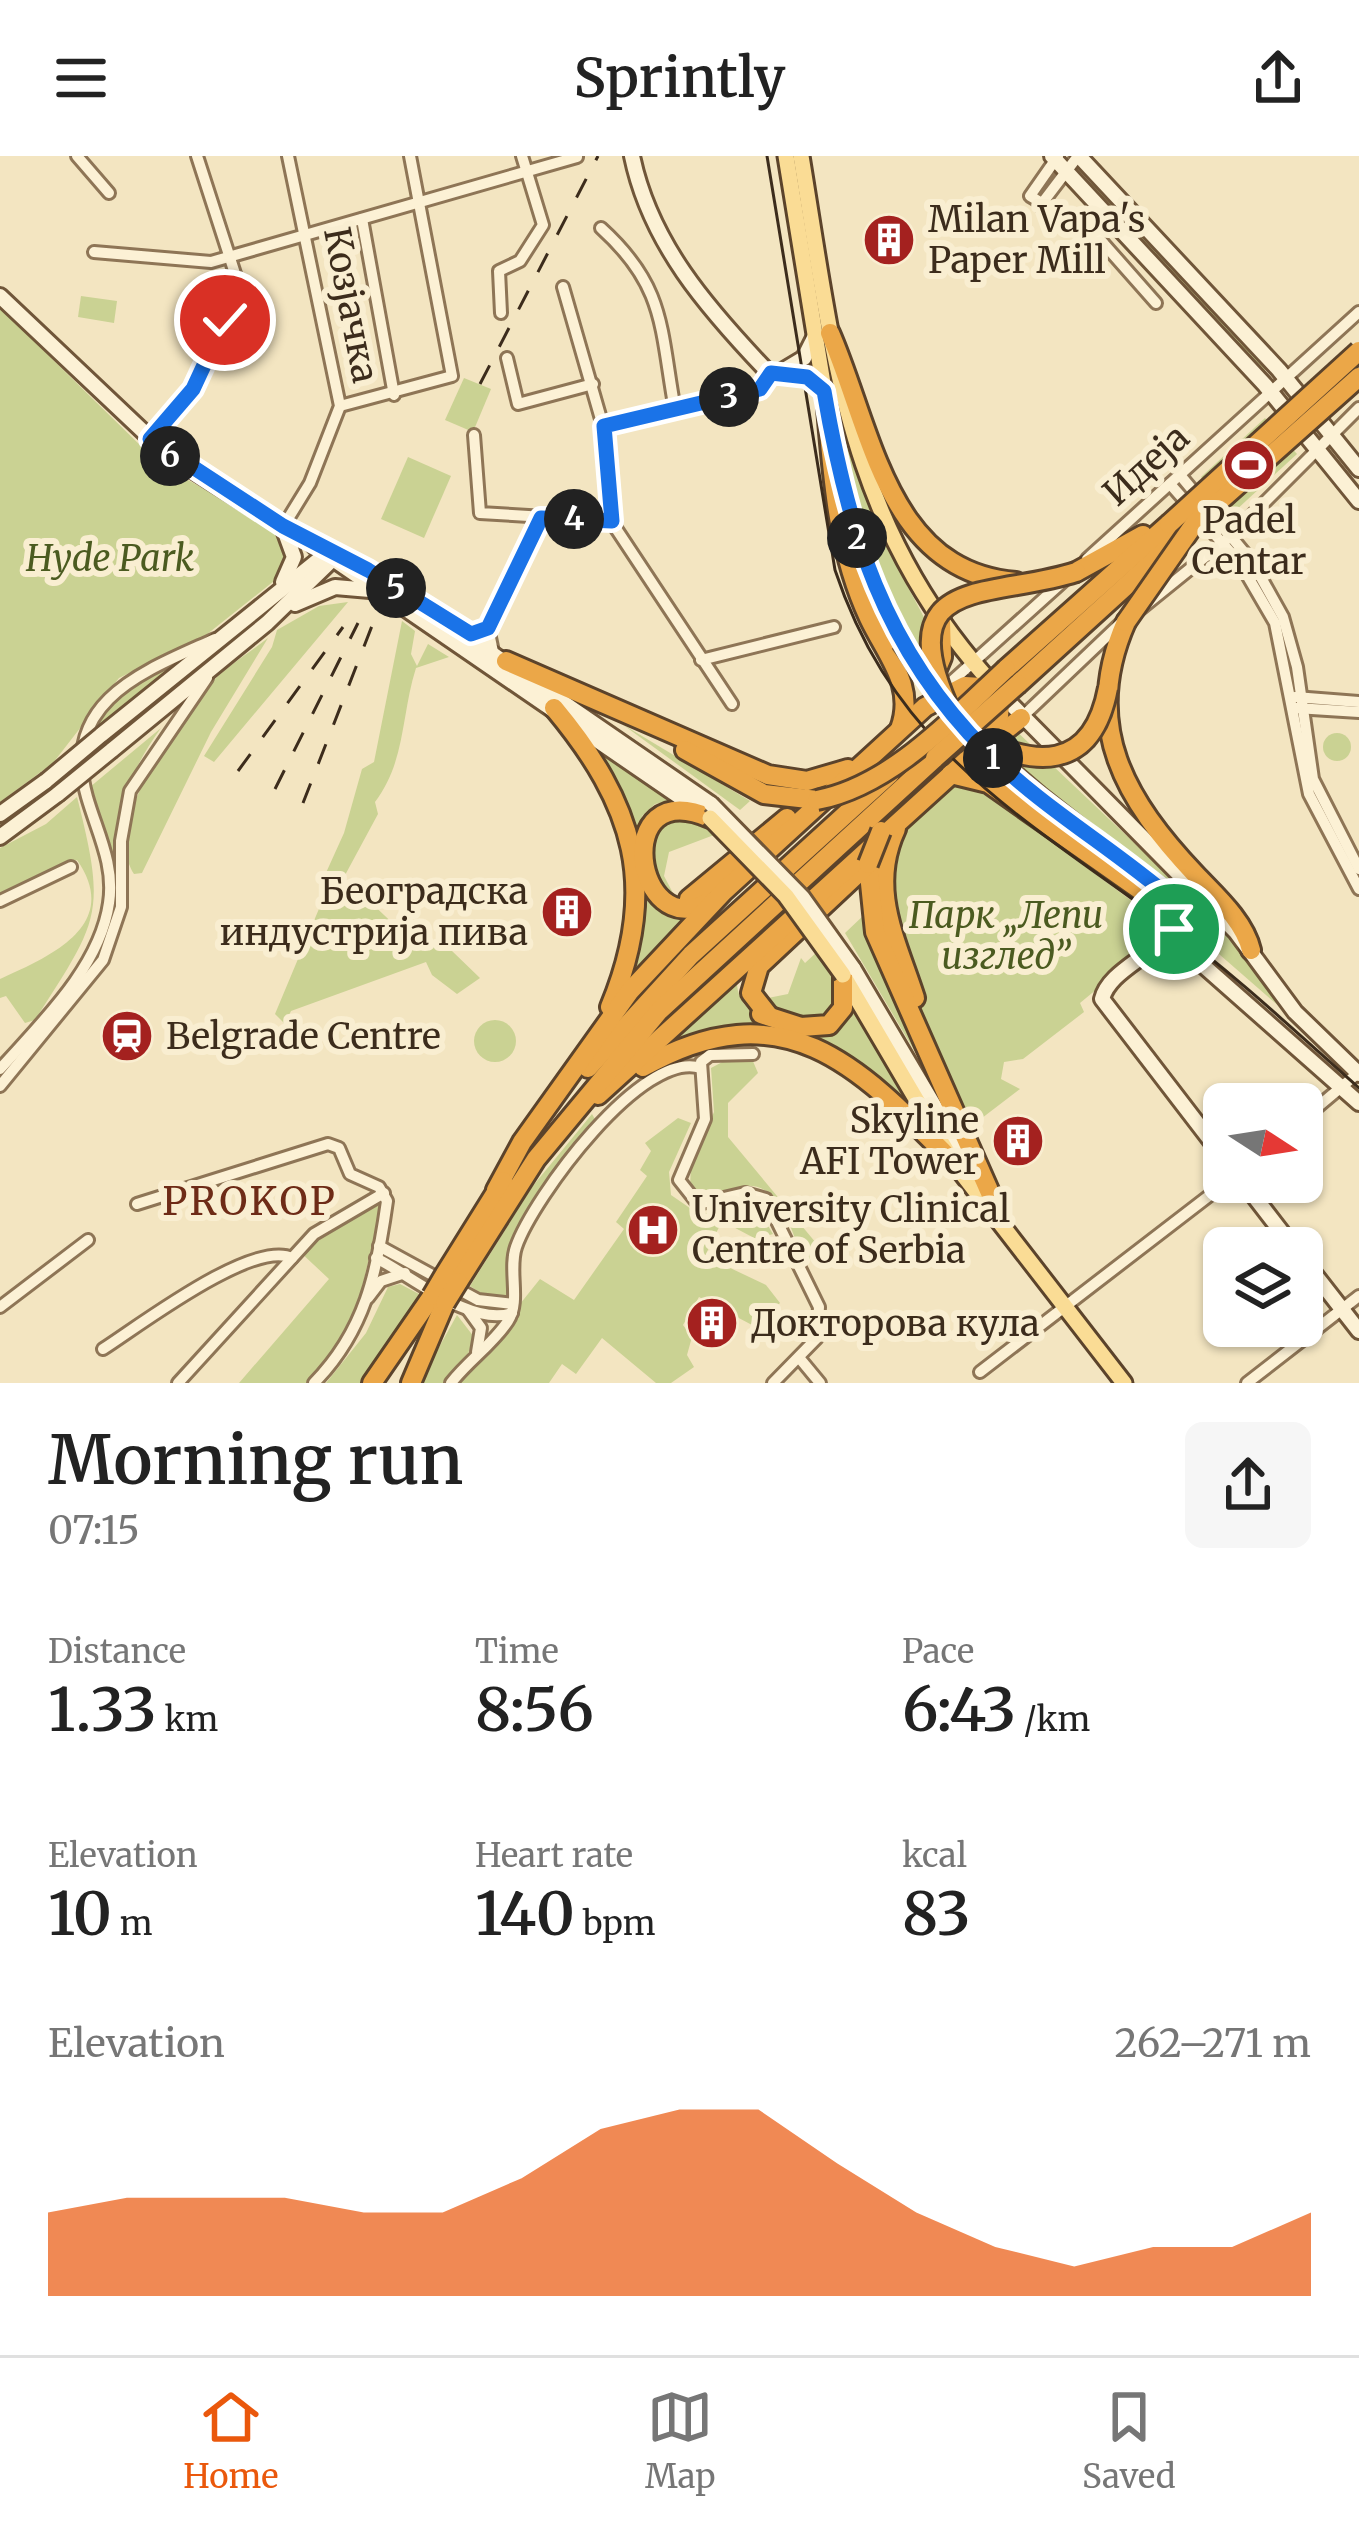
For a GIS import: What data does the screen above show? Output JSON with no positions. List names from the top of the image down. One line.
{"streets":{"street":["Козјачка","Идеја"]},"districts":["PROKOP"],"parks":["Hyde Park","Парк „Лепи изглед”"],"places":{"building":["Milan Vapa's Paper Mill","Београдска индустрија пива","Skyline AFI Tower","Докторова кула"],"sports":["Padel Centar"],"station":["Belgrade Centre"],"hospital":["University Clinical Centre of Serbia"]},"north":"right","page":{"header":"Sprintly","pins":["3","6","4","2","5","1"],"heading":["Morning run","07:15"],"stats":[["Distance","1.33 km"],["Time","8:56"],["Pace","6:43 /km"],["Elevation","10 m"],["Heart rate","140 bpm"],["kcal","83"]],"chart":["Elevation","262–271 m"],"tabs":["Home","Map","Saved"]}}
